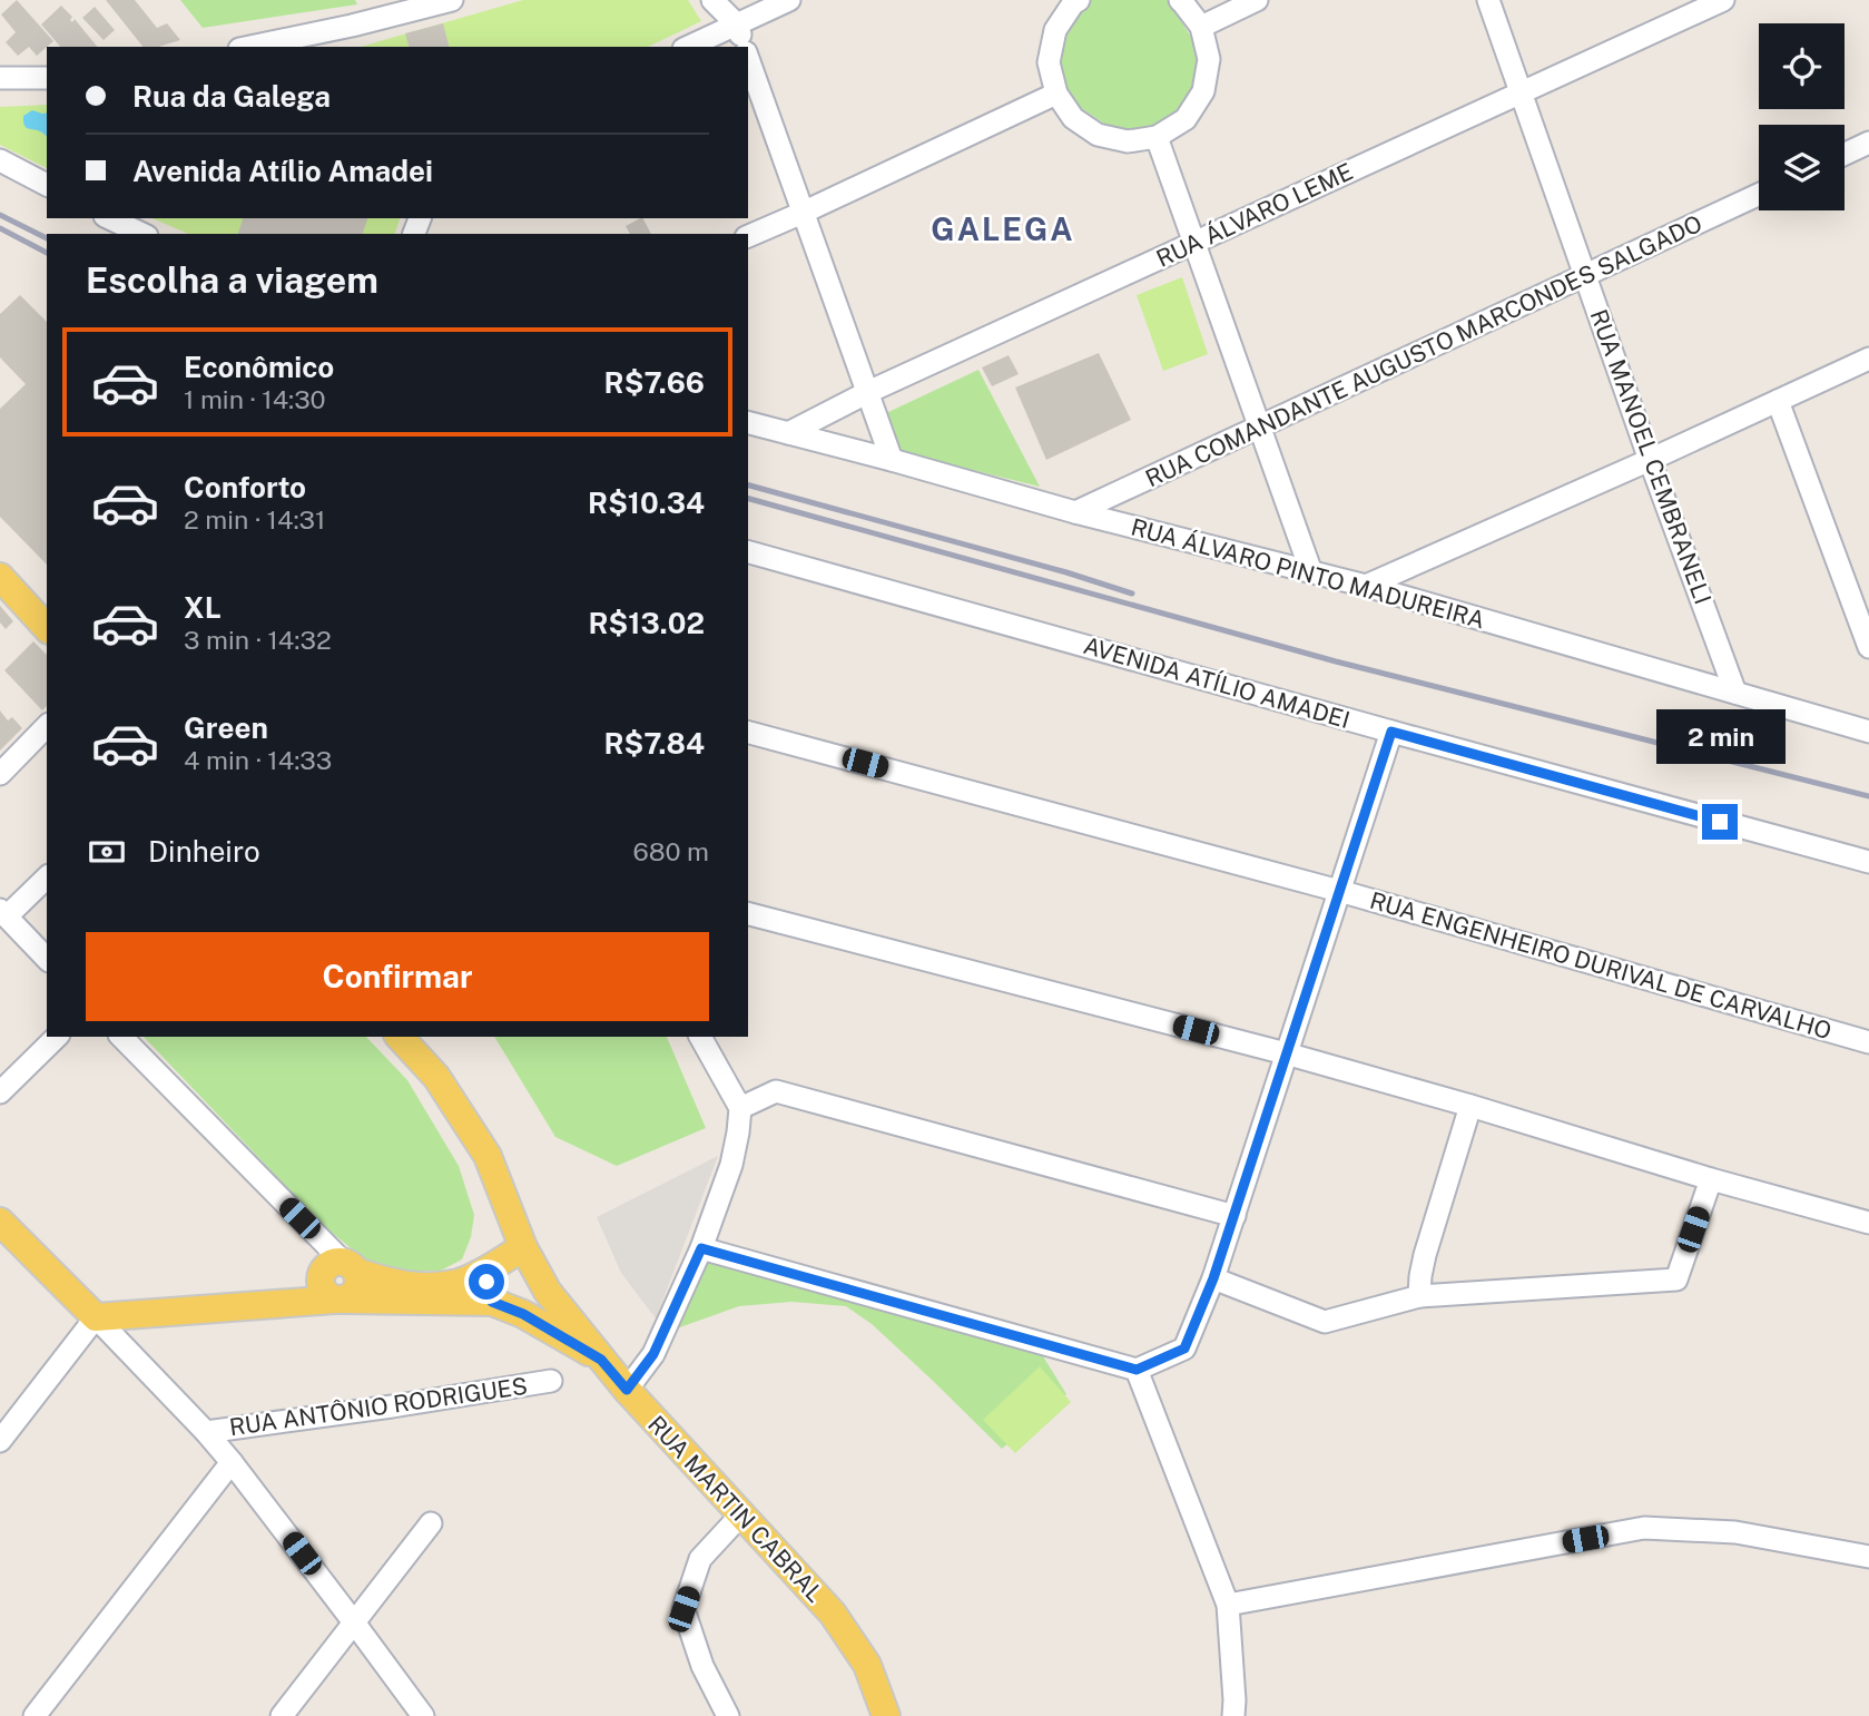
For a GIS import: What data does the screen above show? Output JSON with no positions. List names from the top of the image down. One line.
{"streets":{"main road":["RUA MARTIN CABRAL"],"street":["RUA ÁLVARO LEME","RUA COMANDANTE AUGUSTO MARCONDES SALGADO","RUA MANOEL CEMBRANELI","RUA ÁLVARO PINTO MADUREIRA","AVENIDA ATÍLIO AMADEI","RUA ENGENHEIRO DURIVAL DE CARVALHO","RUA ANTÔNIO RODRIGUES"]},"crossings":[["RUA ÁLVARO LEME","RUA MANOEL CEMBRANELI"],["RUA ÁLVARO LEME","RUA ÁLVARO PINTO MADUREIRA"],["RUA COMANDANTE AUGUSTO MARCONDES SALGADO","RUA MANOEL CEMBRANELI"],["RUA COMANDANTE AUGUSTO MARCONDES SALGADO","RUA ÁLVARO PINTO MADUREIRA"],["RUA MANOEL CEMBRANELI","RUA ÁLVARO PINTO MADUREIRA"]],"districts":["GALEGA"],"page":{"banner":["Rua da Galega","Avenida Atílio Amadei"],"heading":"Escolha a viagem","list":[{"name":"Econômico","note":"1 min · 14:30","value":"R$7.66"},{"name":"Conforto","note":"2 min · 14:31","value":"R$10.34"},{"name":"XL","note":"3 min · 14:32","value":"R$13.02"},{"name":"Green","note":"4 min · 14:33","value":"R$7.84"}],"bubble":"2 min","pay":["Dinheiro","680 m"],"buttons":"Confirmar"}}
